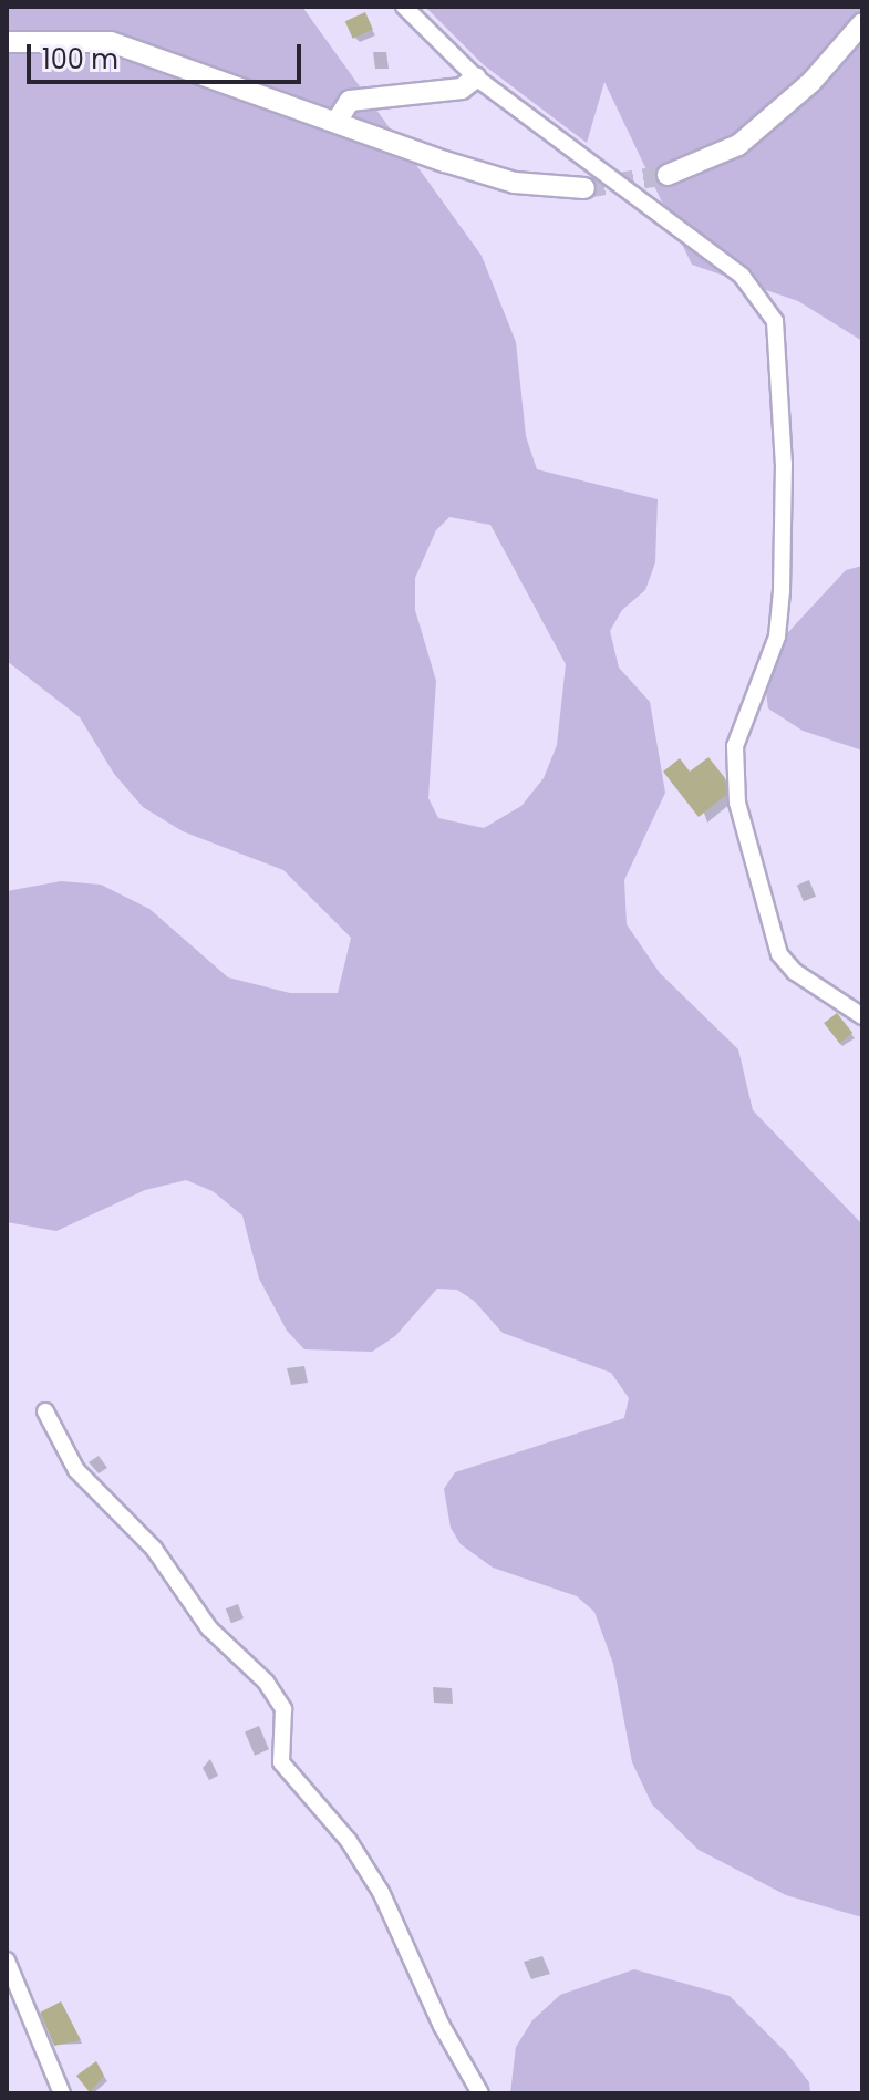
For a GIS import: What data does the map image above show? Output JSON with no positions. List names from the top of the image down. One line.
{"scale_bar":"100 m"}
